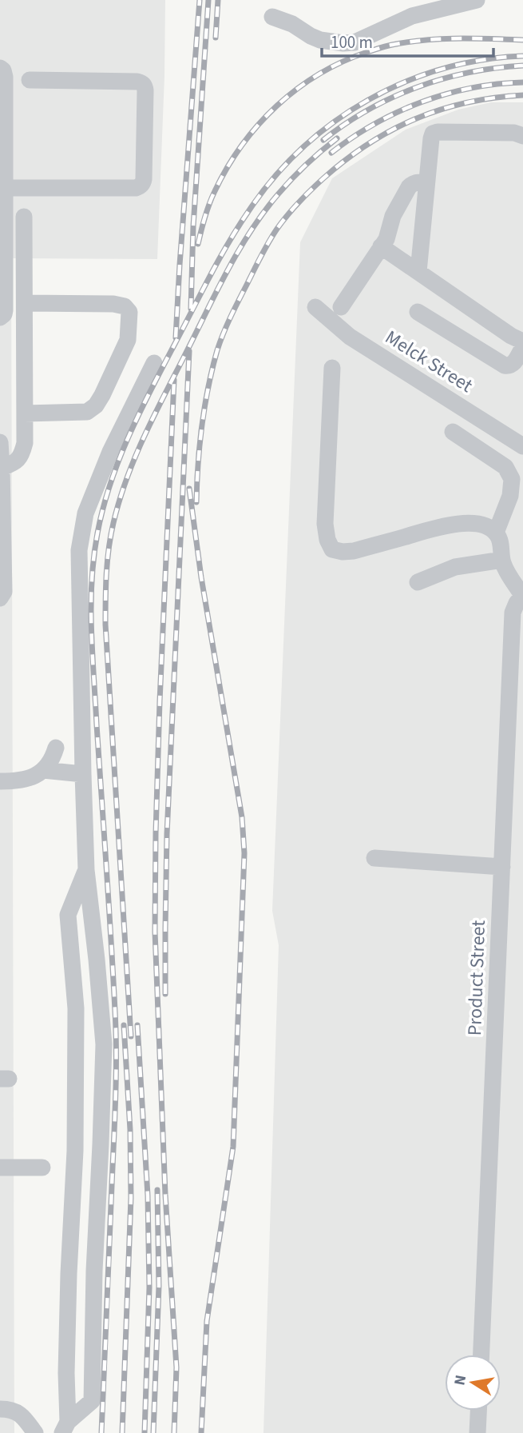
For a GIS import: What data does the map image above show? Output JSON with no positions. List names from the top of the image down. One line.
{"streets":{"street":["Melck Street","Product Street"]},"scale_bar":"100 m","north":"left"}
